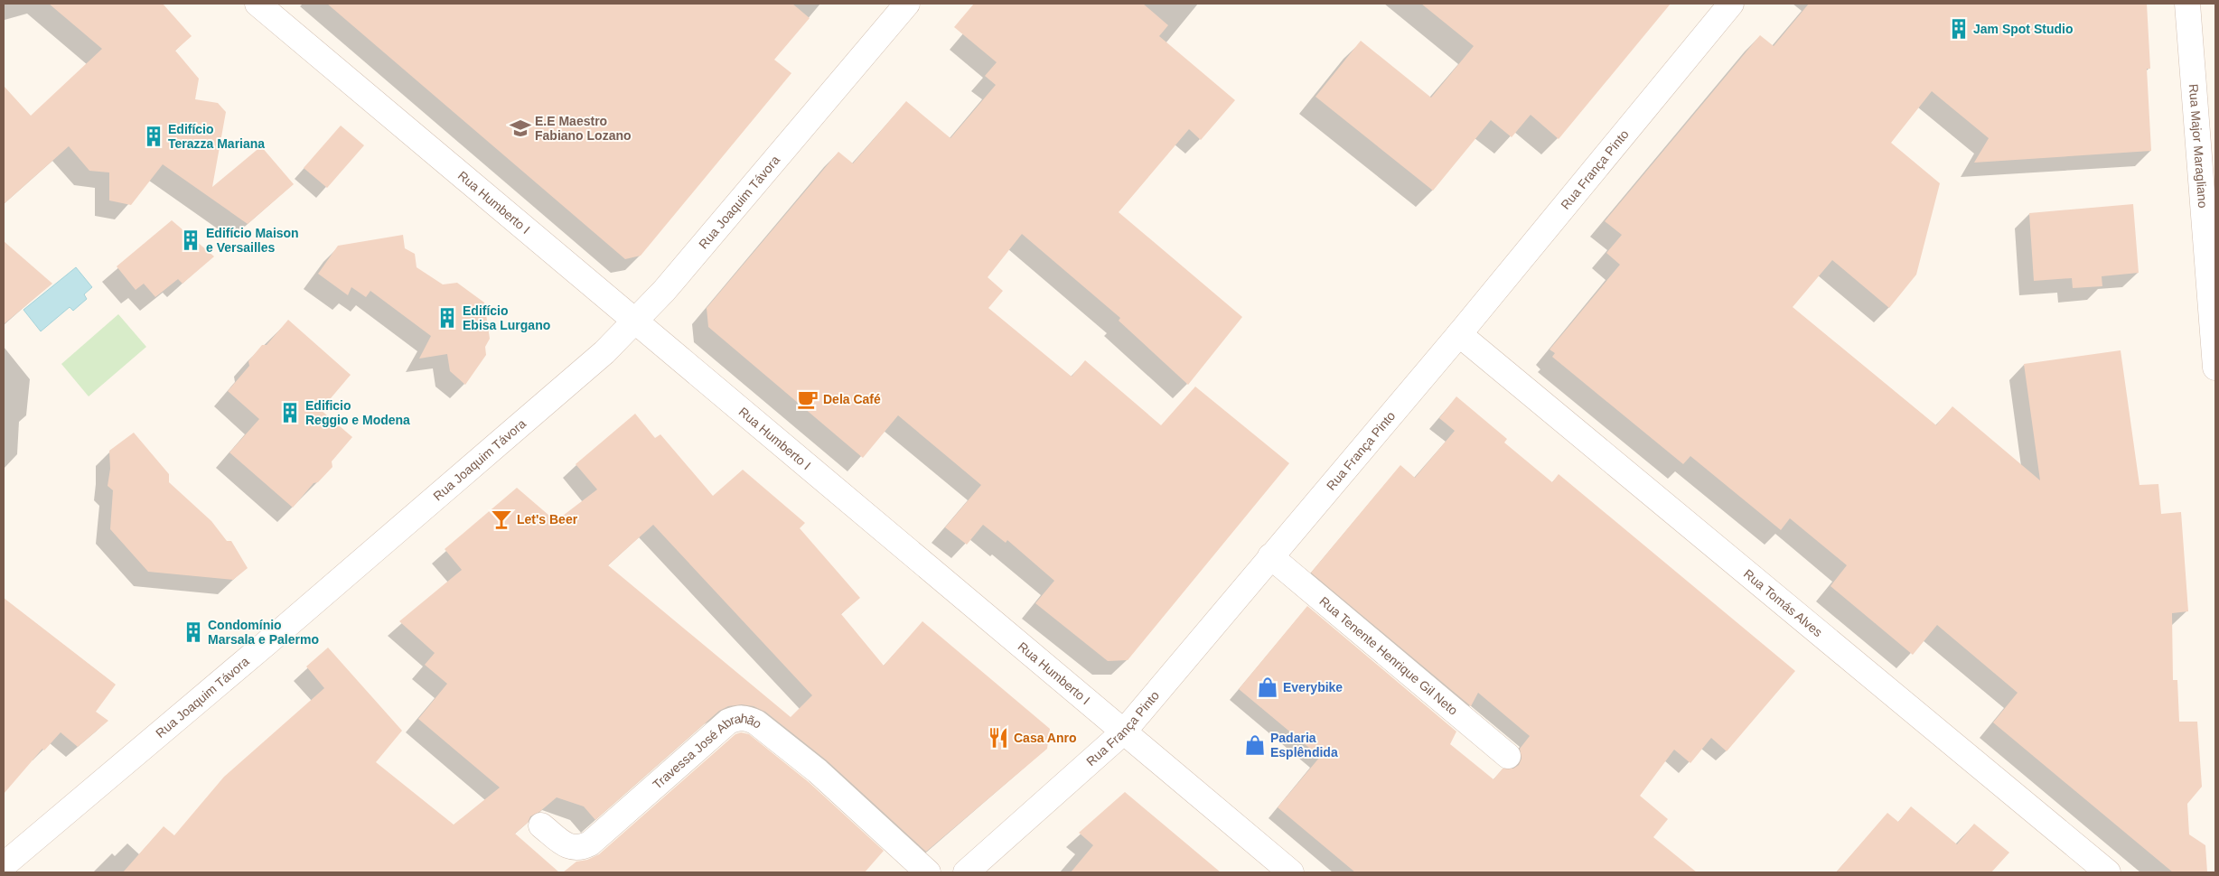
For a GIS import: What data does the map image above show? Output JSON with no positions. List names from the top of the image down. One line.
{"streets":{"street":["Rua Major Maragliano","Rua França Pinto","Rua Humberto I","Rua Joaquim Távora","Rua Tomás Alves","Rua Tenente Henrique Gil Neto","Travessa José Abrahão"]},"crossings":[["Rua França Pinto","Rua Humberto I"],["Rua França Pinto","Rua Tomás Alves"],["Rua França Pinto","Rua Tenente Henrique Gil Neto"],["Rua Humberto I","Rua Joaquim Távora"]],"places":{"building":["Jam Spot Studio","Edifício Terazza Mariana","Edifício Maison e Versailles","Edifício Ebisa Lurgano","Edificio Reggio e Modena","Condomínio Marsala e Palermo"],"school or university":["E.E Maestro Fabiano Lozano"],"cafe":["Dela Café"],"bar":["Let's Beer"],"shop":["Everybike","Padaria Esplêndida"],"restaurant":["Casa Anro"]}}
